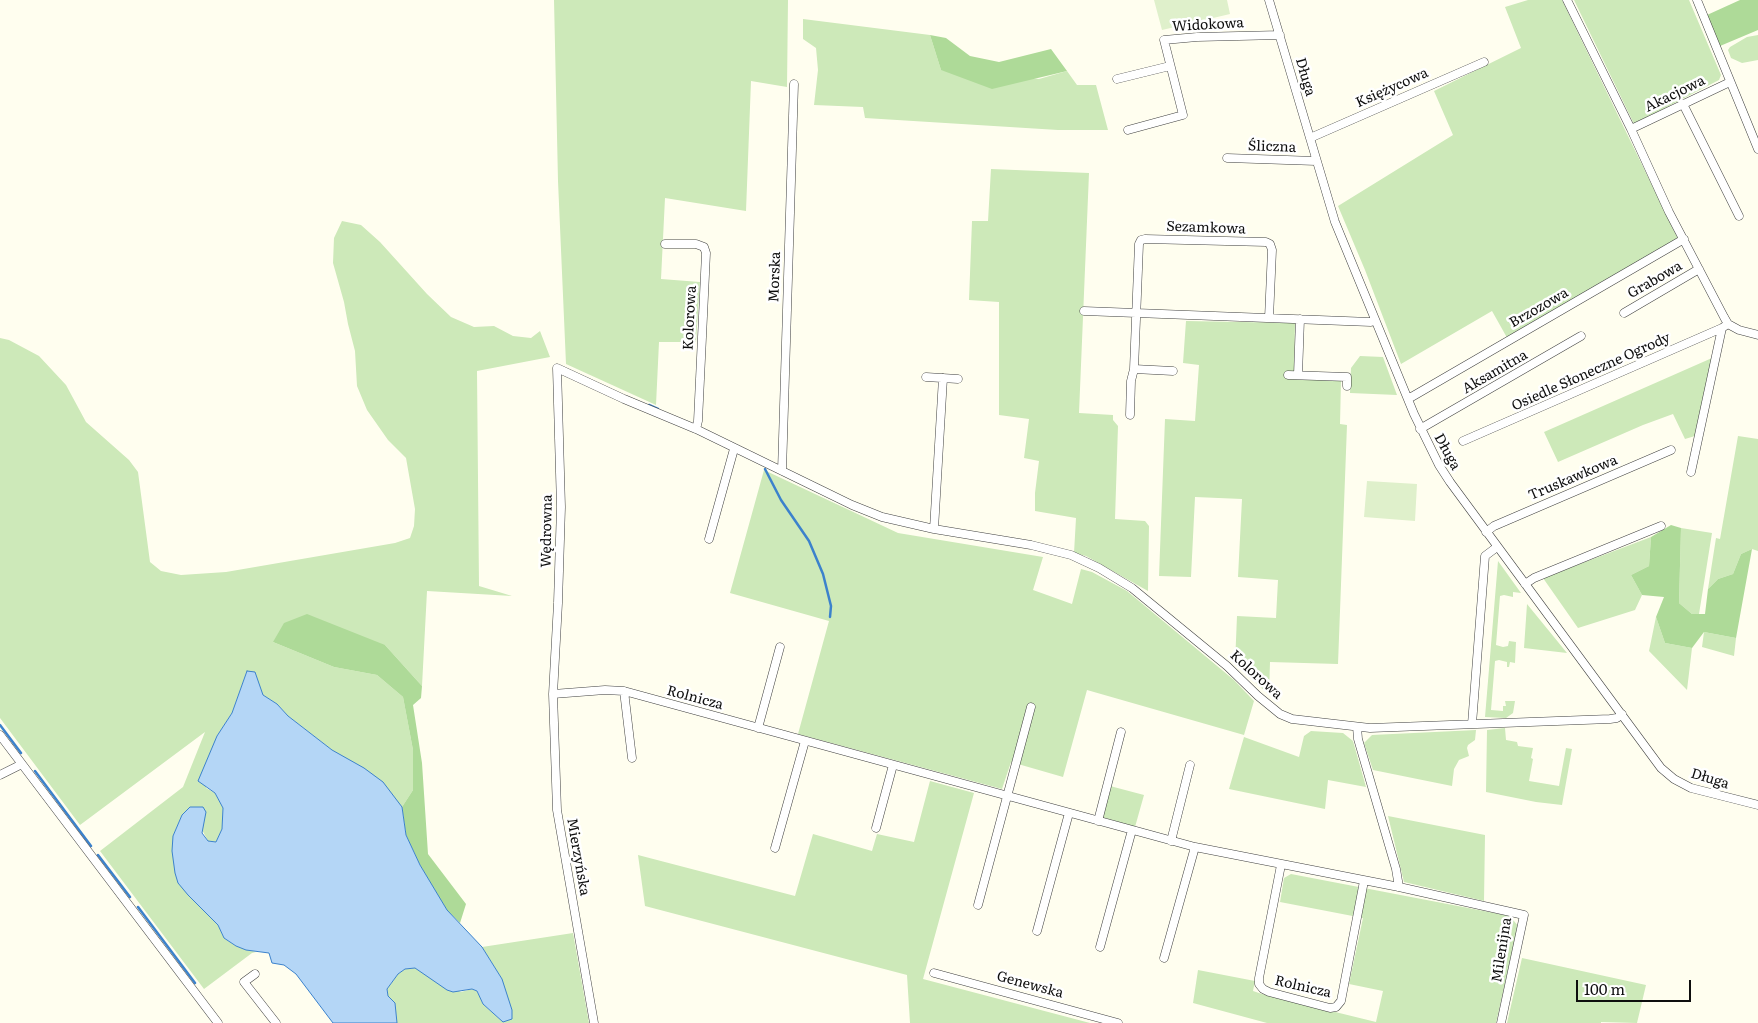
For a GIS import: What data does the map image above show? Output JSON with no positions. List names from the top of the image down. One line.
{"streets":{"street":["Widokowa","Długa","Księżycowa","Akacjowa","Śliczna","Sezamkowa","Morska","Grabowa","Brzozowa","Kolorowa","Aksamitna","Osiedle Słoneczne Ogrody","Truskawkowa","Wędrowna","Rolnicza","Mierzyńska","Milenijna","Genewska"]},"crossings":[["Widokowa","Długa"],["Długa","Księżycowa"],["Długa","Śliczna"],["Długa","Brzozowa"],["Długa","Kolorowa"],["Długa","Aksamitna"],["Długa","Truskawkowa"],["Morska","Kolorowa"],["Kolorowa","Wędrowna"],["Wędrowna","Rolnicza"],["Wędrowna","Mierzyńska"],["Rolnicza","Mierzyńska"],["Rolnicza","Milenijna"]],"scale_bar":"100 m"}
